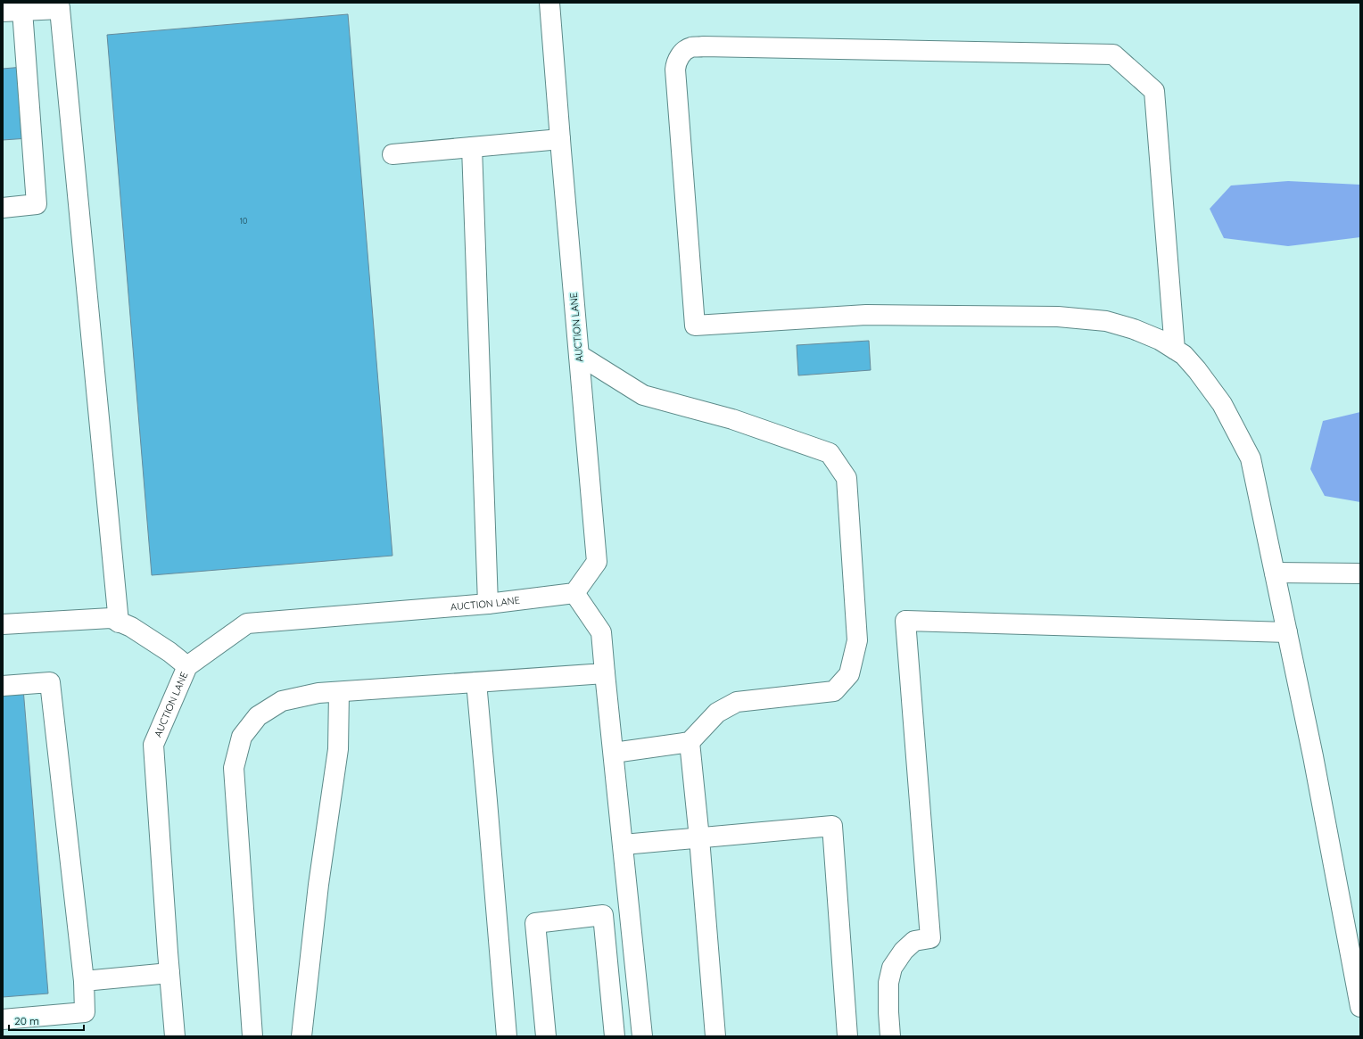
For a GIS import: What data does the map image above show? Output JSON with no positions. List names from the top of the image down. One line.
{"streets":{"street":["AUCTION LANE"]},"house_numbers":["10"],"scale_bar":"20 m"}
